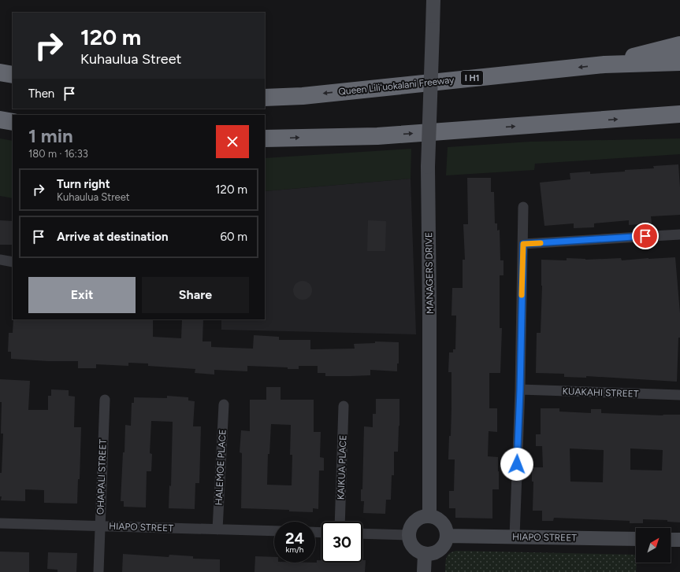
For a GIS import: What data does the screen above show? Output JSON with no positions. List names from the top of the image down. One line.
{"streets":{"highway":["I H1","Queen Liliʻuokalani Freeway"],"street":["MANAGERS DRIVE","KUAKAHI STREET","HALEMOE PLACE","KAIKUA PLACE","OHAPALI STREET","HIAPO STREET"]},"crossings":[["MANAGERS DRIVE","HIAPO STREET"],["HALEMOE PLACE","HIAPO STREET"],["OHAPALI STREET","HIAPO STREET"]],"north":"top right","page":{"turn":["120 m","Kuhaulua Street"],"then":"Then","heading":["1 min","180 m · 16:33"],"list":[{"name":"Turn right","note":"Kuhaulua Street","value":"120 m"},{"name":"Arrive at destination","value":"60 m"}],"buttons":["Exit","Share"],"speed":"24 km/h","limit":"30"}}
